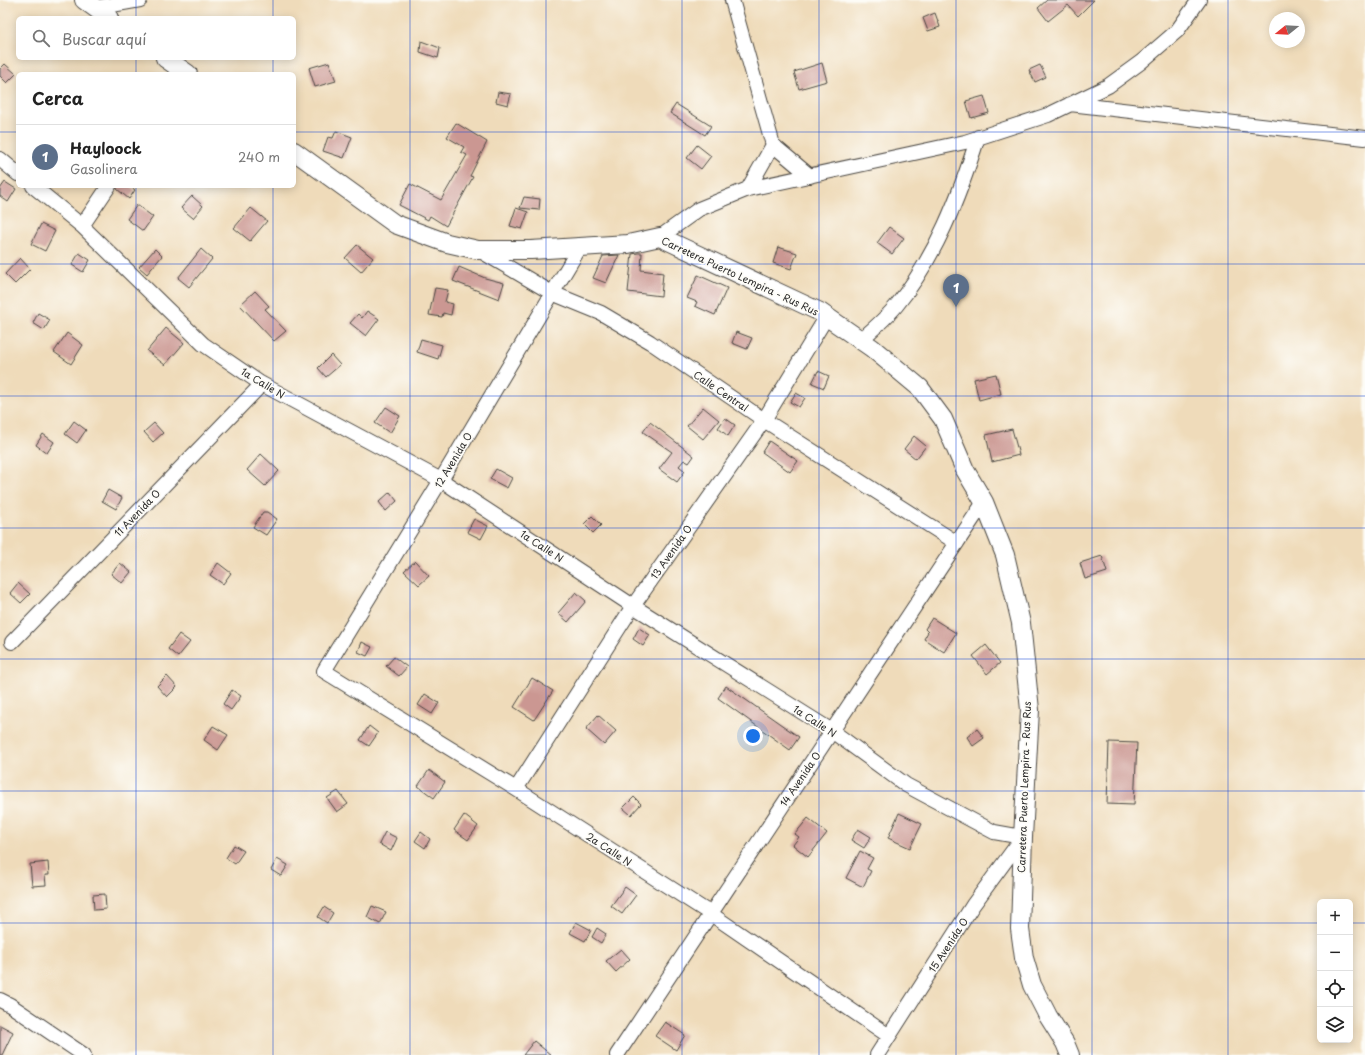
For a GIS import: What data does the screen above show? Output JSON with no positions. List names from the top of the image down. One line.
{"streets":{"street":["Carretera Puerto Lempira - Rus Rus","1a Calle N","Calle Central","12 Avenida O","11 Avenida O","13 Avenida O","14 Avenida O","2a Calle N","15 Avenida O"]},"crossings":[["Carretera Puerto Lempira - Rus Rus","1a Calle N"],["Carretera Puerto Lempira - Rus Rus","Calle Central"],["Carretera Puerto Lempira - Rus Rus","12 Avenida O"],["Carretera Puerto Lempira - Rus Rus","13 Avenida O"],["Carretera Puerto Lempira - Rus Rus","14 Avenida O"],["Carretera Puerto Lempira - Rus Rus","15 Avenida O"],["1a Calle N","12 Avenida O"],["1a Calle N","11 Avenida O"],["1a Calle N","13 Avenida O"],["1a Calle N","14 Avenida O"],["1a Calle N","15 Avenida O"],["Calle Central","12 Avenida O"],["Calle Central","13 Avenida O"],["Calle Central","14 Avenida O"],["12 Avenida O","2a Calle N"],["13 Avenida O","2a Calle N"],["14 Avenida O","2a Calle N"],["2a Calle N","15 Avenida O"]],"north":"left","page":{"search":"Buscar aquí","heading":"Cerca","list":[{"mark":"1","name":"Hayloock","note":"Gasolinera","value":"240 m"}],"pins":"1","map_buttons":["+","−"]}}
